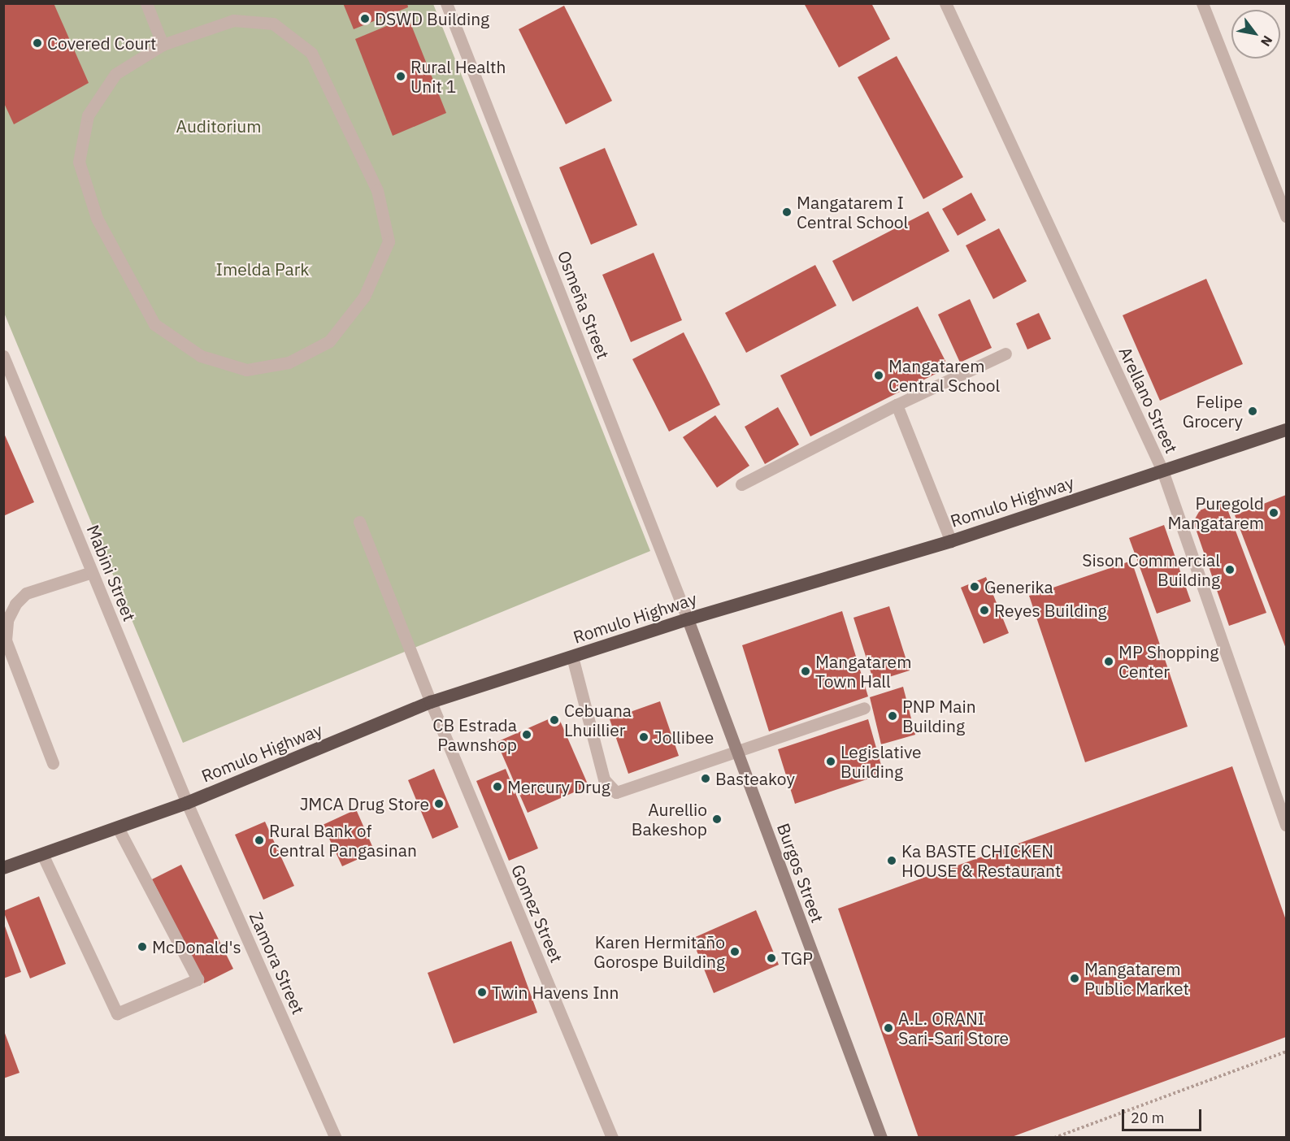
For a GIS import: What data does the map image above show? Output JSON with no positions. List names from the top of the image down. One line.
{"streets":{"highway":["Romulo Highway"],"main road":["Burgos Street"],"street":["Osmeña Street","Arellano Street","Mabini Street","Gomez Street","Zamora Street"]},"crossings":[["Osmeña Street","Romulo Highway"],["Osmeña Street","Burgos Street"],["Arellano Street","Romulo Highway"],["Romulo Highway","Mabini Street"],["Romulo Highway","Burgos Street"],["Romulo Highway","Gomez Street"],["Romulo Highway","Zamora Street"],["Mabini Street","Zamora Street"]],"parks":["Auditorium","Imelda Park"],"places":["DSWD Building","Covered Court","Rural Health Unit 1","Mangatarem I Central School","Mangatarem Central School","Felipe Grocery","Puregold Mangatarem","Sison Commercial Building","Generika","Reyes Building","MP Shopping Center","Mangatarem Town Hall","PNP Main Building","Cebuana Lhuillier","CB Estrada Pawnshop","Jollibee","Legislative Building","Basteakoy","Mercury Drug","JMCA Drug Store","Aurellio Bakeshop","Rural Bank of Central Pangasinan","Ka BASTE CHICKEN HOUSE & Restaurant","McDonald's","Karen Hermitaño Gorospe Building","TGP","Mangatarem Public Market","Twin Havens Inn","A.L. ORANI Sari-Sari Store"],"scale_bar":"20 m","north":"bottom right"}
